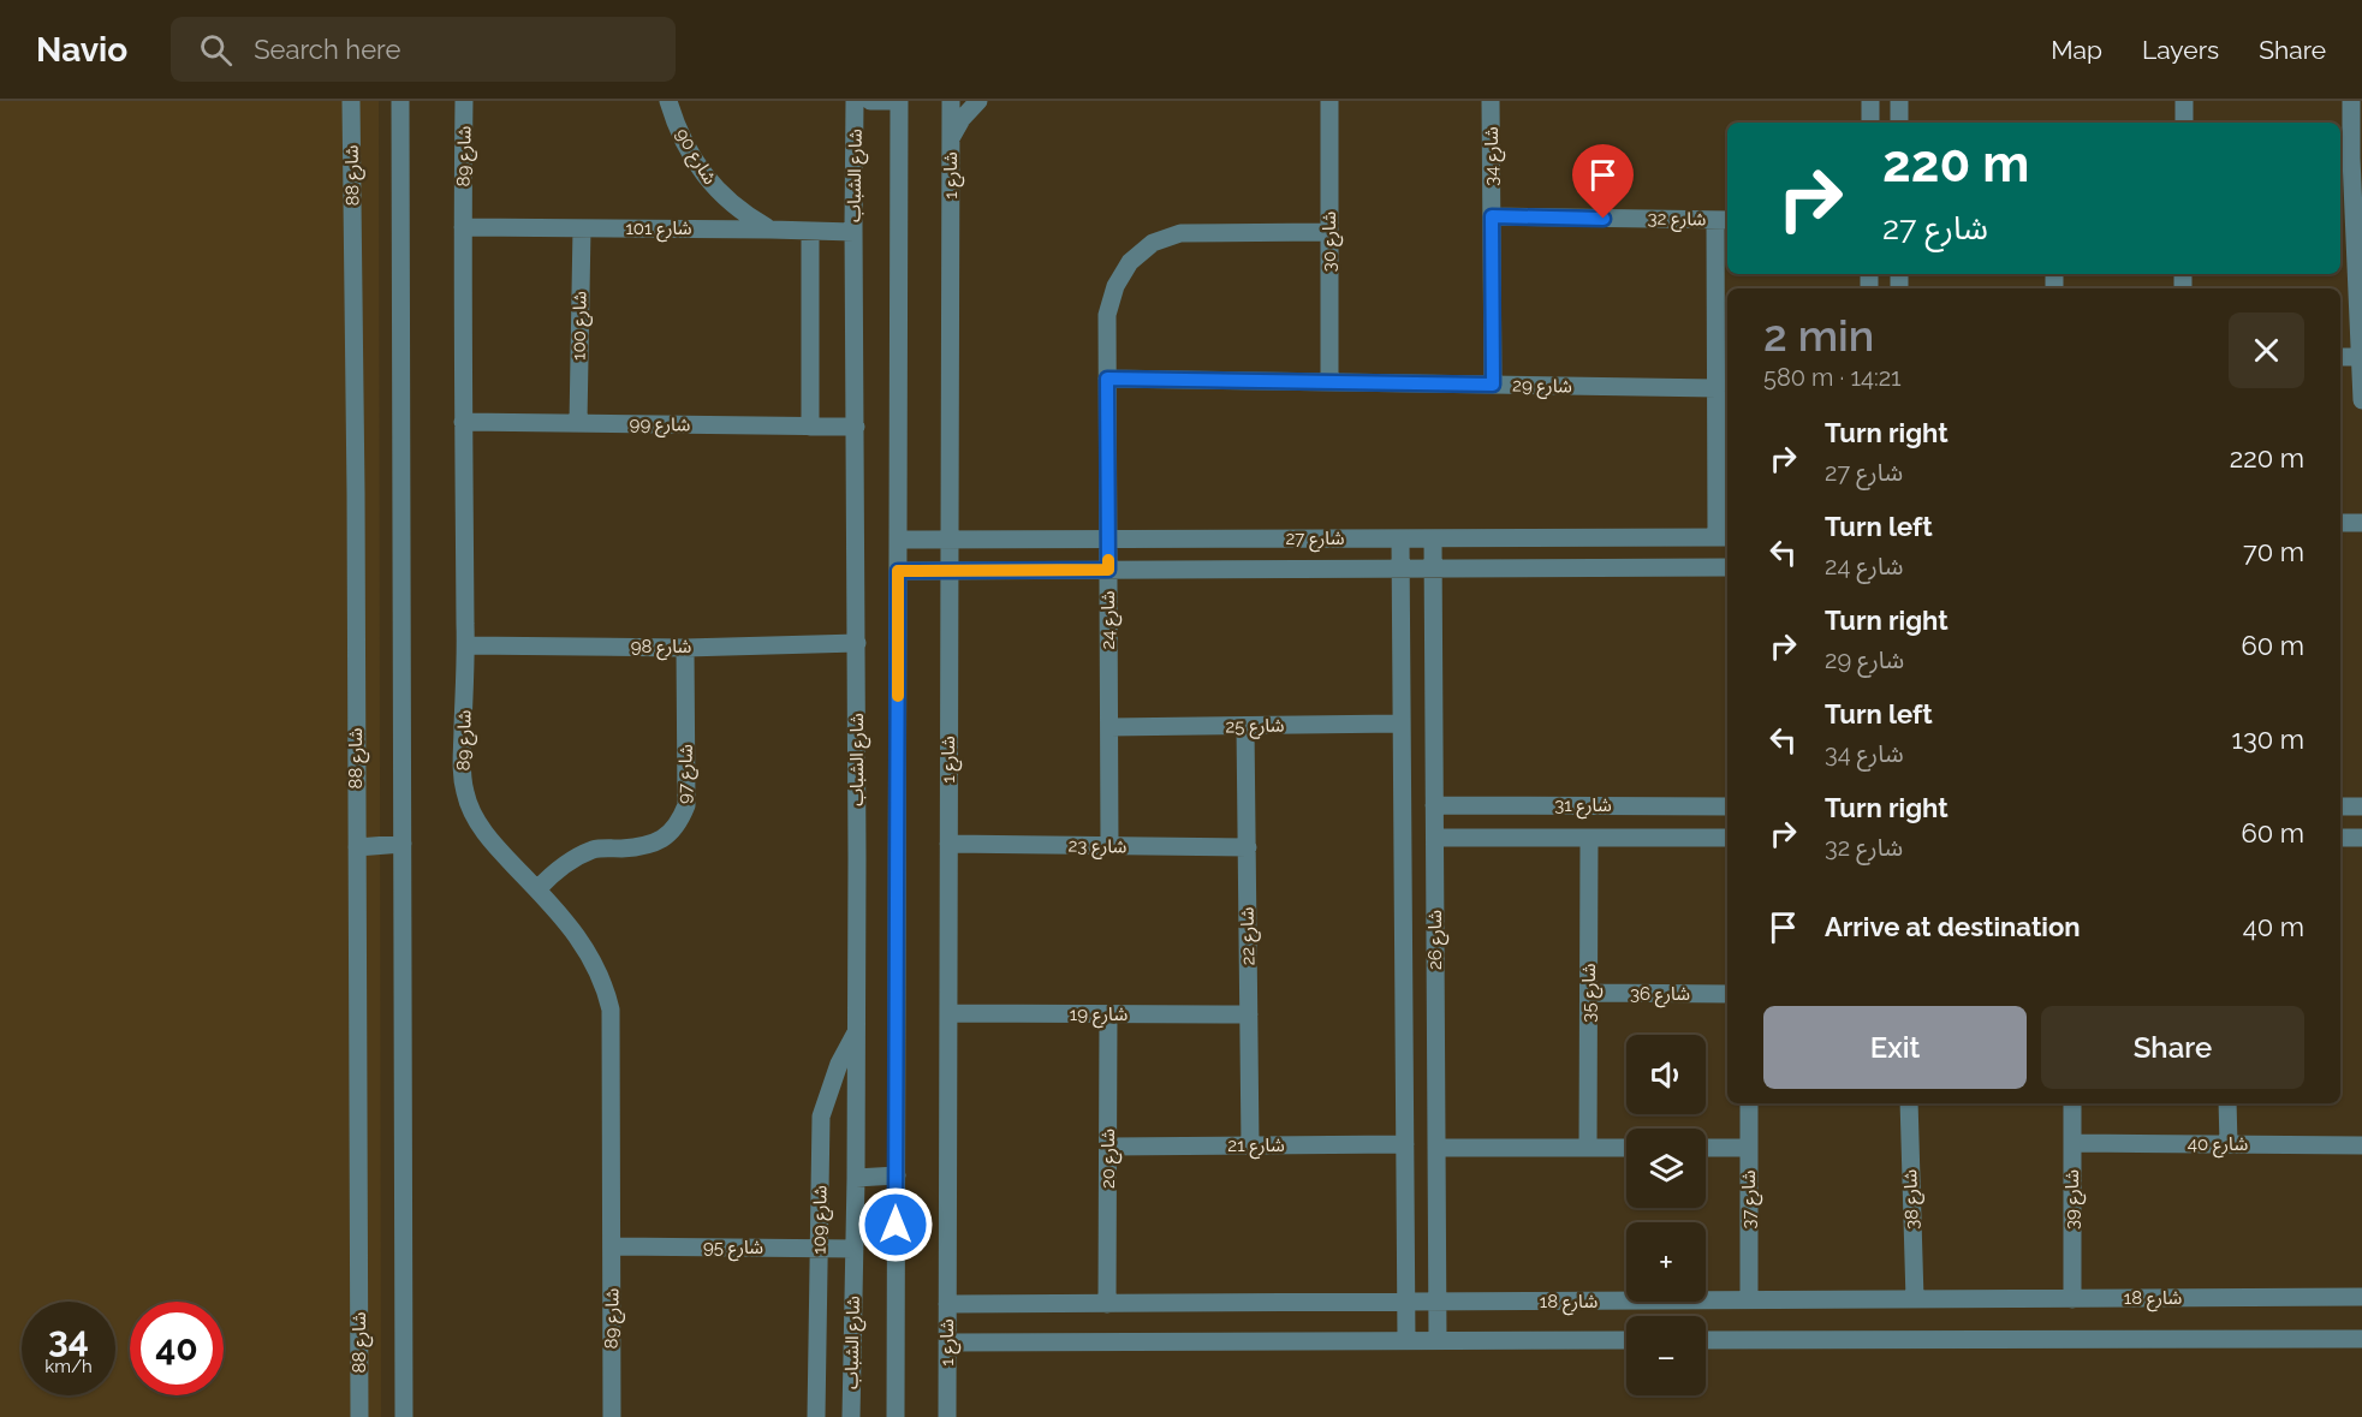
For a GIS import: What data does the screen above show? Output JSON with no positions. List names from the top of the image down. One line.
{"streets":{"street":["شارع 89","شارع 90","شارع 34","شارع 88","شارع الشباب","شارع 1","شارع 32","شارع 101","شارع 30","شارع 100","شارع 29","شارع 99","شارع 27","شارع 24","شارع 98","شارع 25","شارع 97","شارع 31","شارع 23","شارع 22","شارع 26","شارع 35","شارع 36","شارع 19","شارع 40","شارع 21","شارع 20","شارع 37","شارع 38","شارع 39","شارع 109","شارع 95","شارع 18"]},"crossings":[["شارع 89","شارع 101"],["شارع 89","شارع 99"],["شارع 89","شارع 98"],["شارع 89","شارع 97"],["شارع 89","شارع 95"],["شارع 90","شارع 101"],["شارع 34","شارع 32"],["شارع 34","شارع 29"],["شارع الشباب","شارع 101"],["شارع الشباب","شارع 99"],["شارع الشباب","شارع 98"],["شارع الشباب","شارع 109"],["شارع الشباب","شارع 95"],["شارع 1","شارع 27"],["شارع 1","شارع 23"],["شارع 1","شارع 19"],["شارع 1","شارع 18"],["شارع 101","شارع 100"],["شارع 30","شارع 29"],["شارع 30","شارع 24"],["شارع 100","شارع 99"],["شارع 29","شارع 24"],["شارع 27","شارع 24"],["شارع 27","شارع 26"],["شارع 24","شارع 25"],["شارع 24","شارع 23"],["شارع 98","شارع 97"],["شارع 25","شارع 22"],["شارع 25","شارع 26"],["شارع 31","شارع 26"],["شارع 31","شارع 35"],["شارع 23","شارع 22"],["شارع 22","شارع 19"],["شارع 22","شارع 21"],["شارع 26","شارع 21"],["شارع 26","شارع 18"],["شارع 35","شارع 36"],["شارع 19","شارع 20"],["شارع 40","شارع 39"],["شارع 21","شارع 20"],["شارع 20","شارع 18"],["شارع 37","شارع 18"],["شارع 38","شارع 18"],["شارع 39","شارع 18"],["شارع 109","شارع 95"]],"page":{"header":"Navio","search":"Search here","nav":["Map","Layers","Share"],"turn":["220 m","شارع 27"],"heading":["2 min","580 m · 14:21"],"list":[{"name":"Turn right","note":"شارع 27","value":"220 m"},{"name":"Turn left","note":"شارع 24","value":"70 m"},{"name":"Turn right","note":"شارع 29","value":"60 m"},{"name":"Turn left","note":"شارع 34","value":"130 m"},{"name":"Turn right","note":"شارع 32","value":"60 m"},{"name":"Arrive at destination","value":"40 m"}],"buttons":["Exit","Share"],"map_buttons":["+","−"],"speed":"34 km/h","limit":"40"}}
